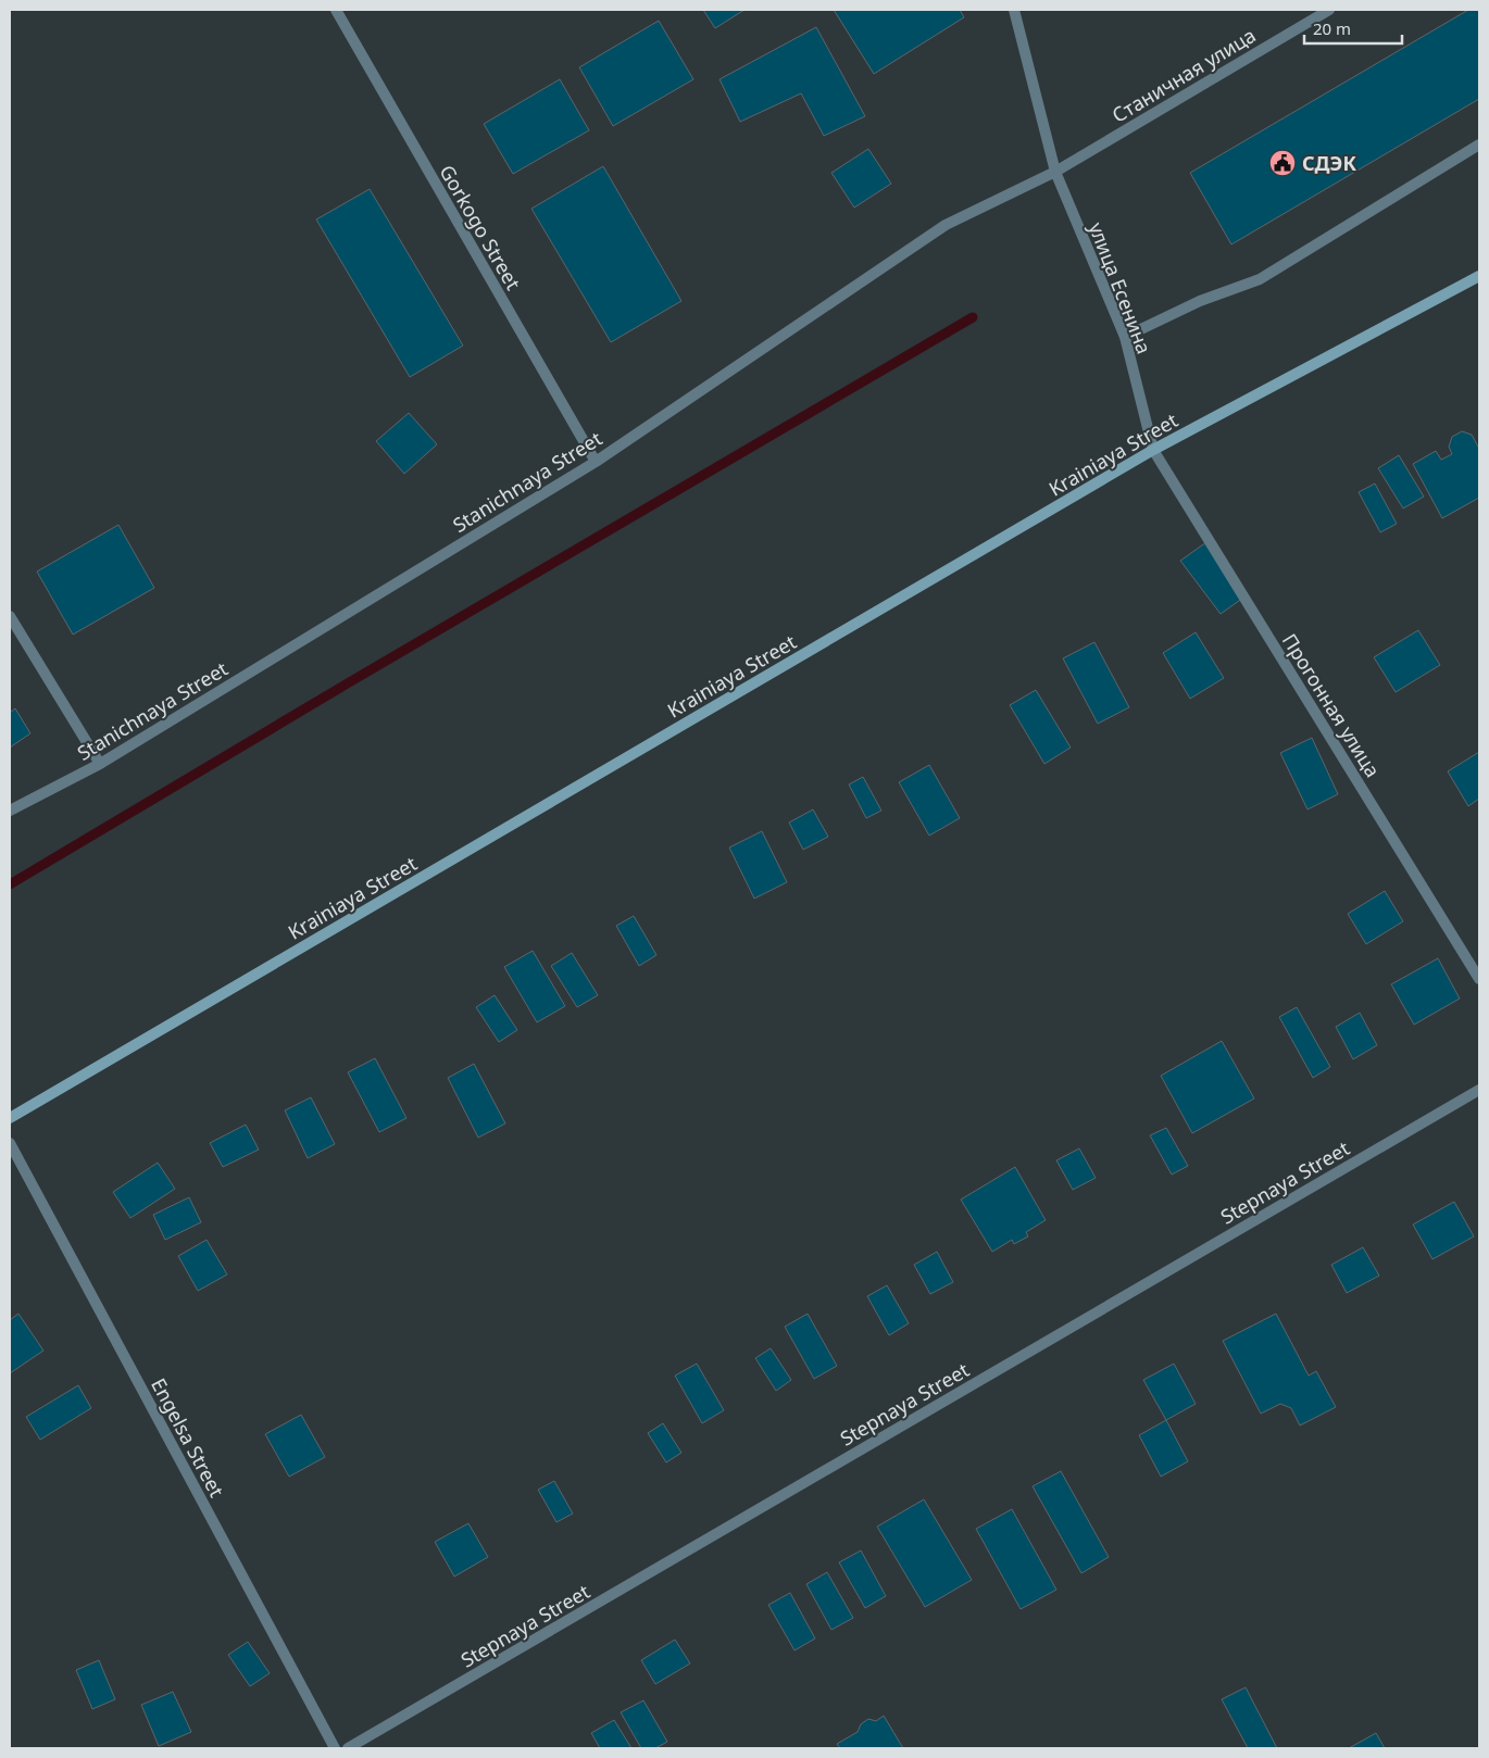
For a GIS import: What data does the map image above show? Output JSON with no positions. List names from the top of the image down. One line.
{"streets":{"main road":["Krainiaya Street"],"street":["Станичная улица","Gorkogo Street","улица Есенина","Stanichnaya Street","Прогонная улица","Stepnaya Street","Engelsa Street"]},"crossings":[["Станичная улица","улица Есенина"],["Станичная улица","Stanichnaya Street"],["Gorkogo Street","Stanichnaya Street"],["улица Есенина","Krainiaya Street"],["улица Есенина","Stanichnaya Street"],["улица Есенина","Прогонная улица"],["Krainiaya Street","Прогонная улица"]],"places":{"public building":["СДЭК"]},"scale_bar":"20 m"}
